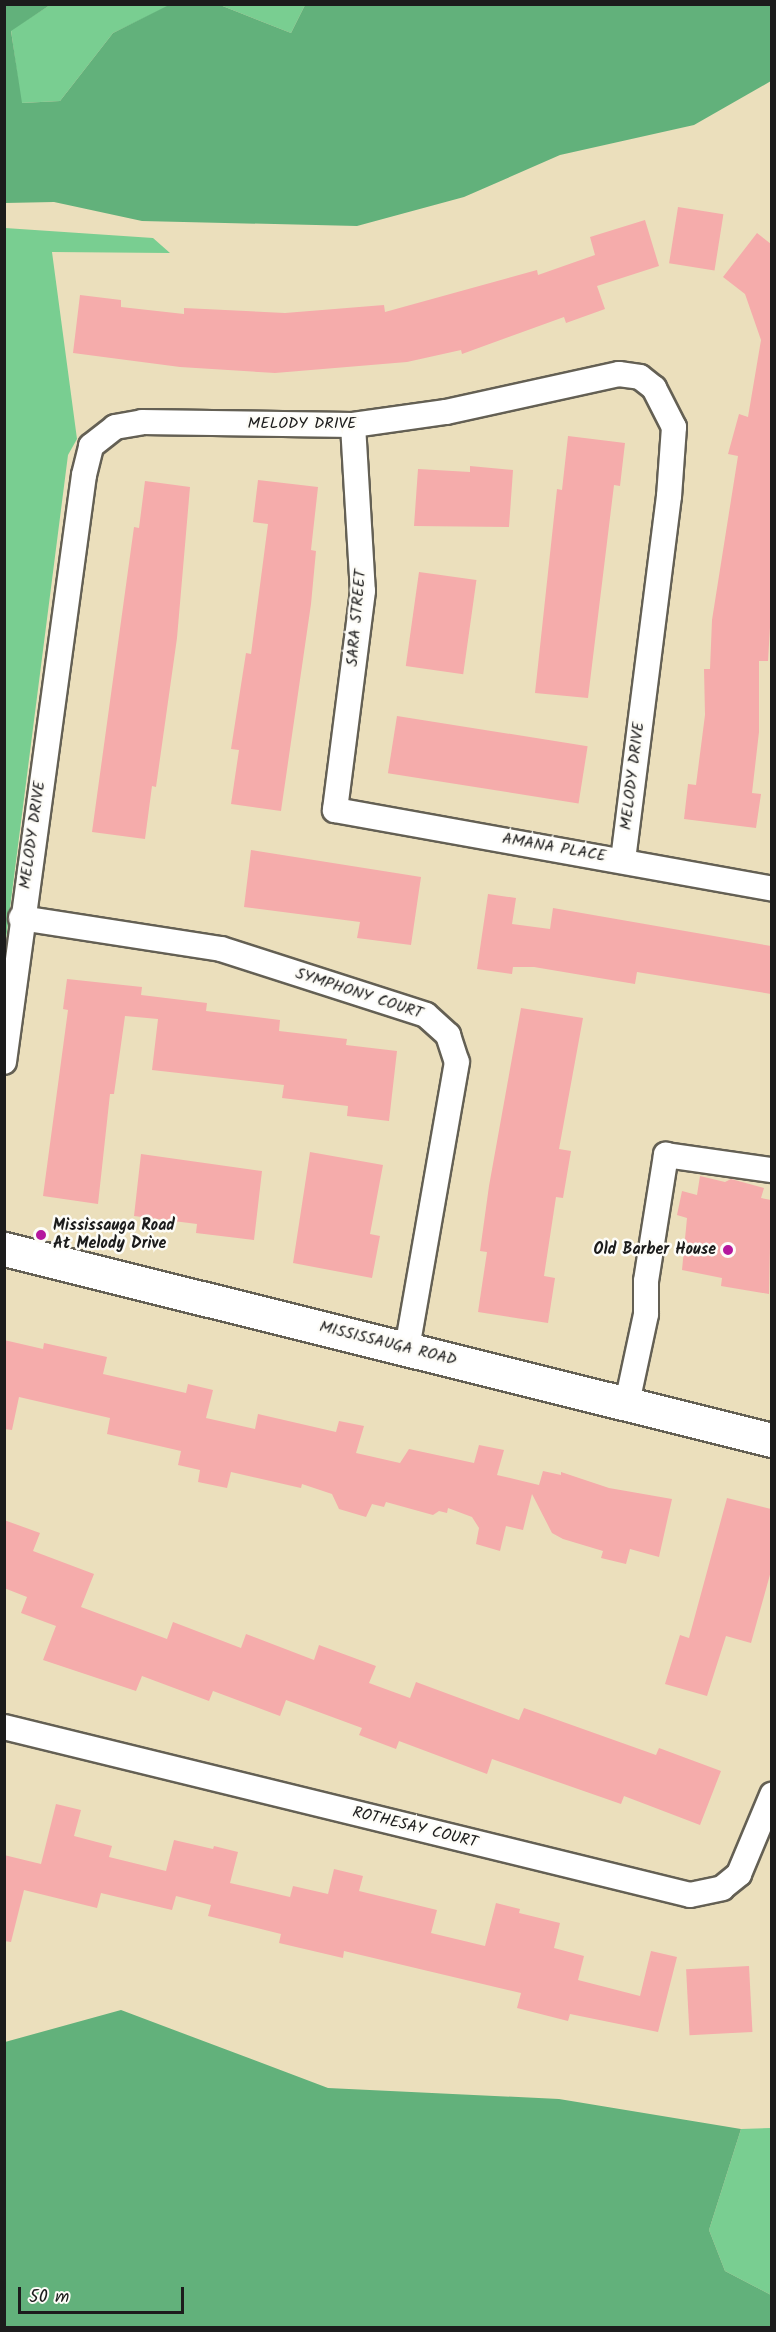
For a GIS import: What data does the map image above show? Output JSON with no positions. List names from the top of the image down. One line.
{"streets":{"main road":["MISSISSAUGA ROAD"],"street":["MELODY DRIVE","SARA STREET","AMANA PLACE","SYMPHONY COURT","ROTHESAY COURT"]},"crossings":[["MELODY DRIVE","SARA STREET"],["MELODY DRIVE","AMANA PLACE"],["MELODY DRIVE","SYMPHONY COURT"],["SARA STREET","AMANA PLACE"],["SYMPHONY COURT","MISSISSAUGA ROAD"]],"places":["Mississauga Road At Melody Drive","Old Barber House"],"scale_bar":"50 m"}
